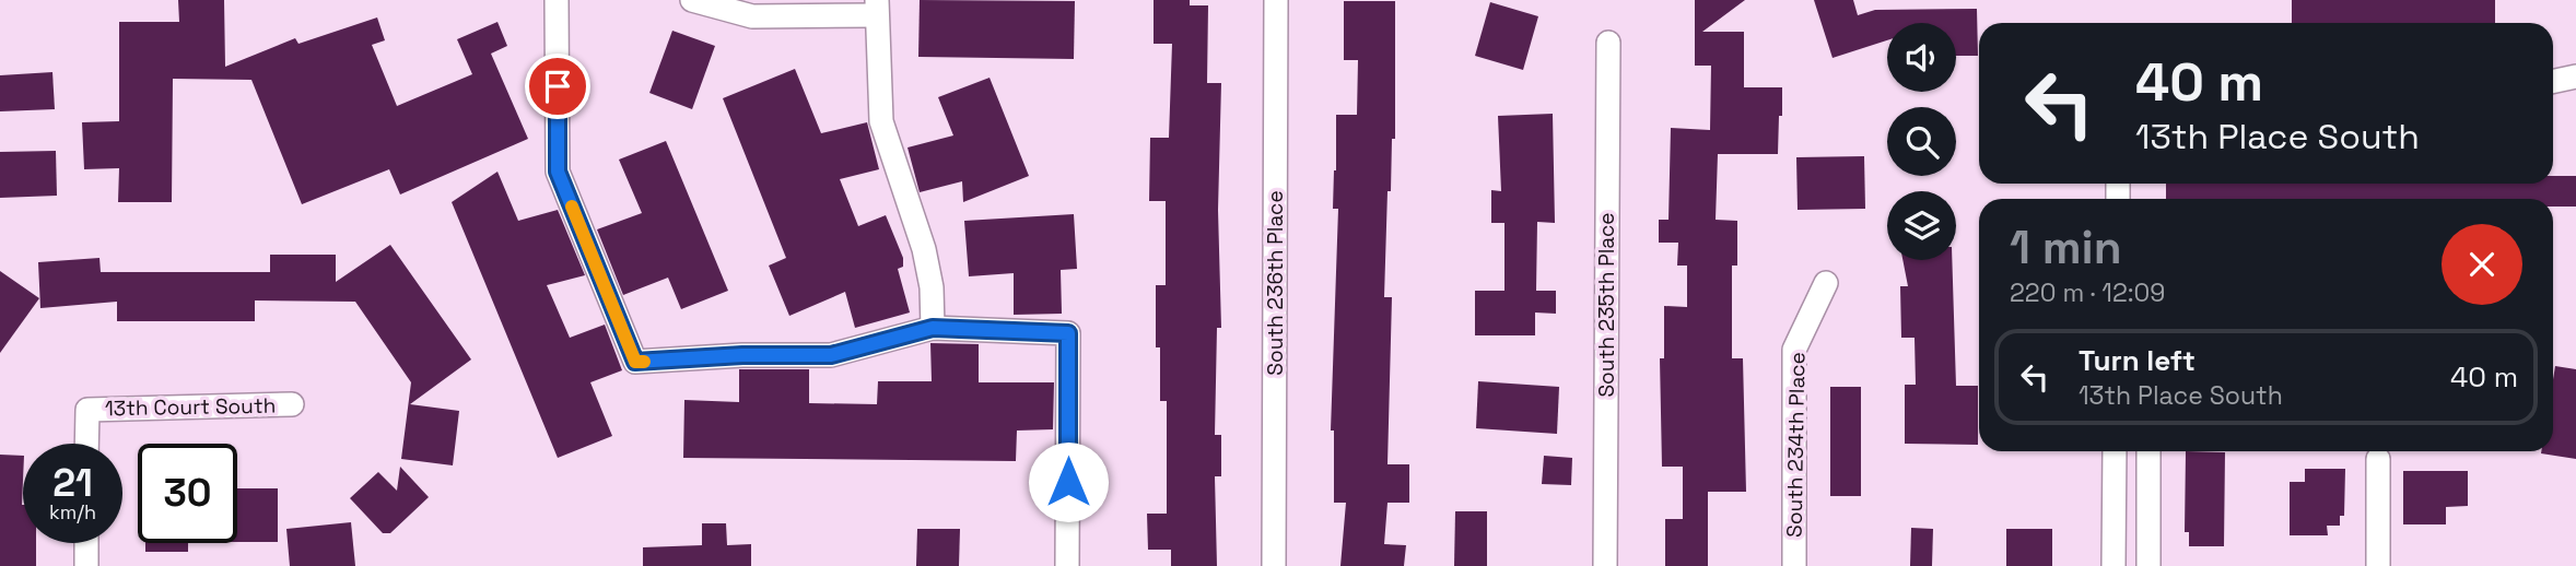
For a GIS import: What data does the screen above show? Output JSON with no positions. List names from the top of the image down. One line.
{"streets":{"street":["South 236th Place","South 235th Place","13th Court South","South 234th Place"]},"page":{"turn":["40 m","13th Place South"],"heading":["1 min","220 m · 12:09"],"list":[{"name":"Turn left","note":"13th Place South","value":"40 m"}],"speed":"21 km/h","limit":"30"}}
